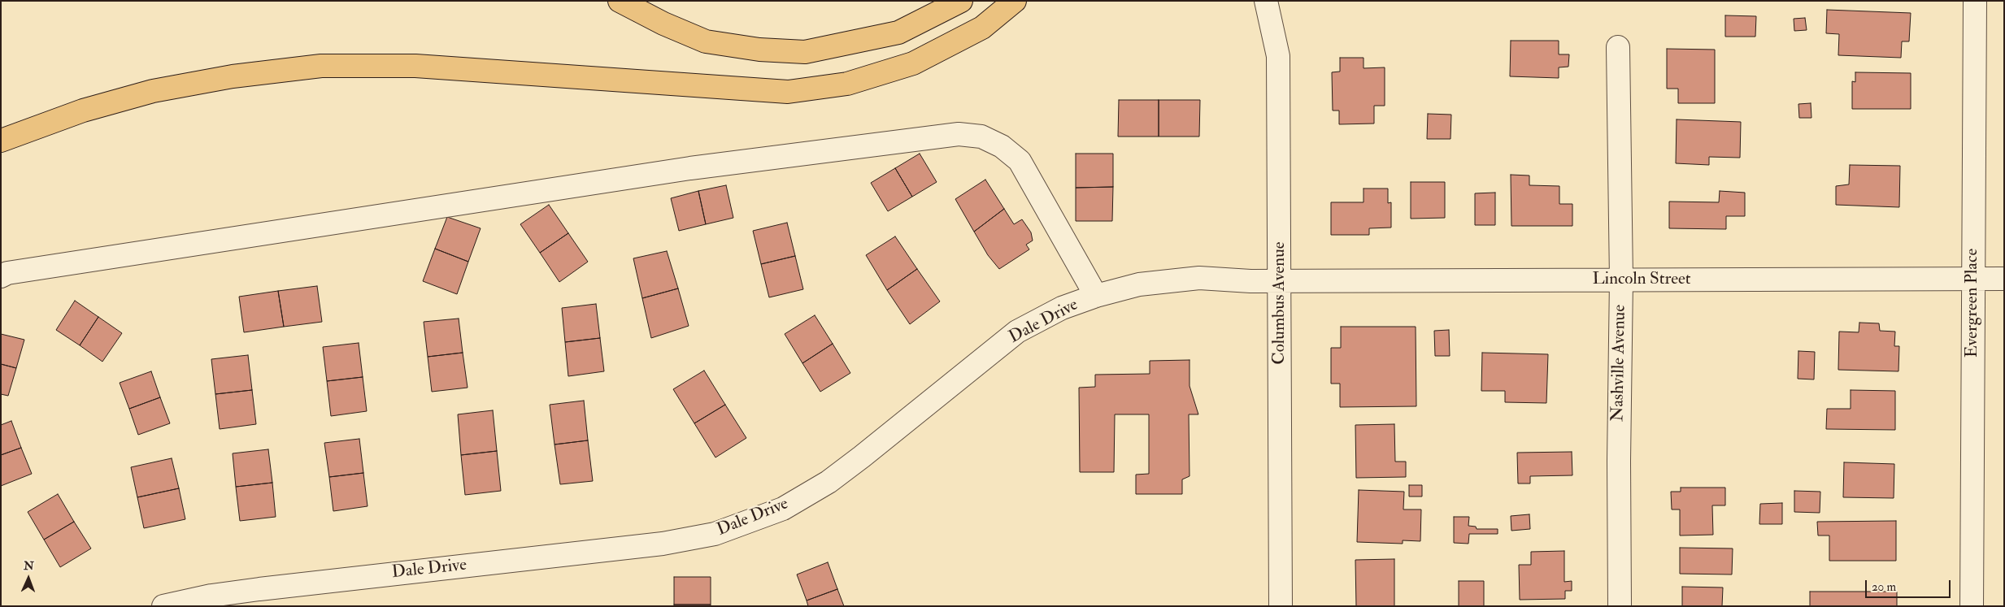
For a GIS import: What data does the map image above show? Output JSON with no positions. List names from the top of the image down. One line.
{"streets":{"street":["Lincoln Street","Columbus Avenue","Evergreen Place","Dale Drive","Nashville Avenue"]},"crossings":[["Lincoln Street","Columbus Avenue"],["Lincoln Street","Evergreen Place"],["Lincoln Street","Dale Drive"],["Lincoln Street","Nashville Avenue"],["Columbus Avenue","Dale Drive"]],"scale_bar":"20 m","north":"top"}
